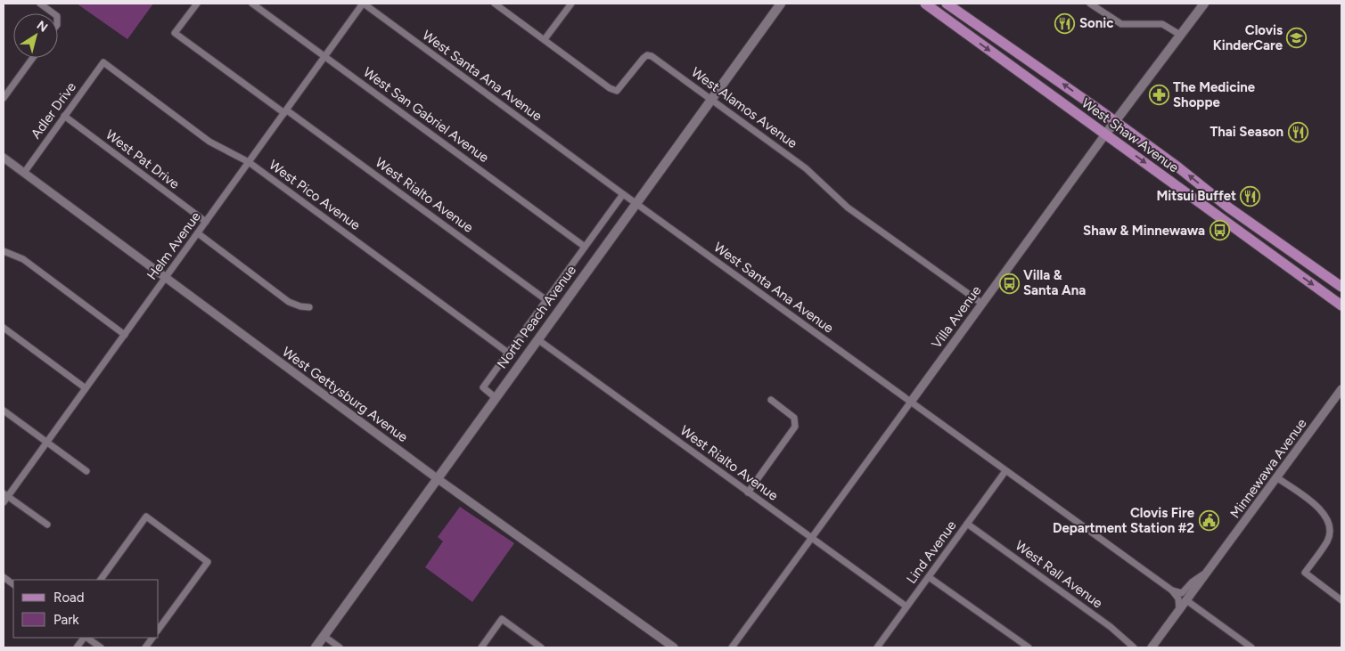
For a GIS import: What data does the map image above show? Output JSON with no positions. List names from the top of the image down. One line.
{"streets":{"main road":["West Shaw Avenue","North Peach Avenue","Villa Avenue"],"street":["West Santa Ana Avenue","West Alamos Avenue","Adler Drive","West San Gabriel Avenue","West Pat Drive","West Pico Avenue","West Rialto Avenue","Helm Avenue","West Gettysburg Avenue","Minnewawa Avenue","Lind Avenue","West Rall Avenue"]},"crossings":[["West Santa Ana Avenue","Helm Avenue"],["West Santa Ana Avenue","North Peach Avenue"],["West Santa Ana Avenue","Villa Avenue"],["West Santa Ana Avenue","Lind Avenue"],["West Alamos Avenue","North Peach Avenue"],["West Alamos Avenue","Villa Avenue"],["Adler Drive","West Pat Drive"],["Adler Drive","West Pico Avenue"],["Adler Drive","West Gettysburg Avenue"],["West San Gabriel Avenue","Helm Avenue"],["West Shaw Avenue","Villa Avenue"],["West Pat Drive","Helm Avenue"],["West Pico Avenue","Helm Avenue"],["West Rialto Avenue","Helm Avenue"],["West Rialto Avenue","North Peach Avenue"],["West Rialto Avenue","Villa Avenue"],["West Rialto Avenue","Lind Avenue"],["Helm Avenue","West Gettysburg Avenue"],["North Peach Avenue","West Gettysburg Avenue"],["Lind Avenue","West Rall Avenue"]],"places":{"restaurant":["Sonic","Thai Season","Mitsui Buffet"],"school or university":["Clovis KinderCare"],"pharmacy":["The Medicine Shoppe"],"bus stop":["Shaw & Minnewawa","Villa & Santa Ana"],"public building":["Clovis Fire Department Station #2"]},"legend":["Road","Park"],"north":"top right"}
